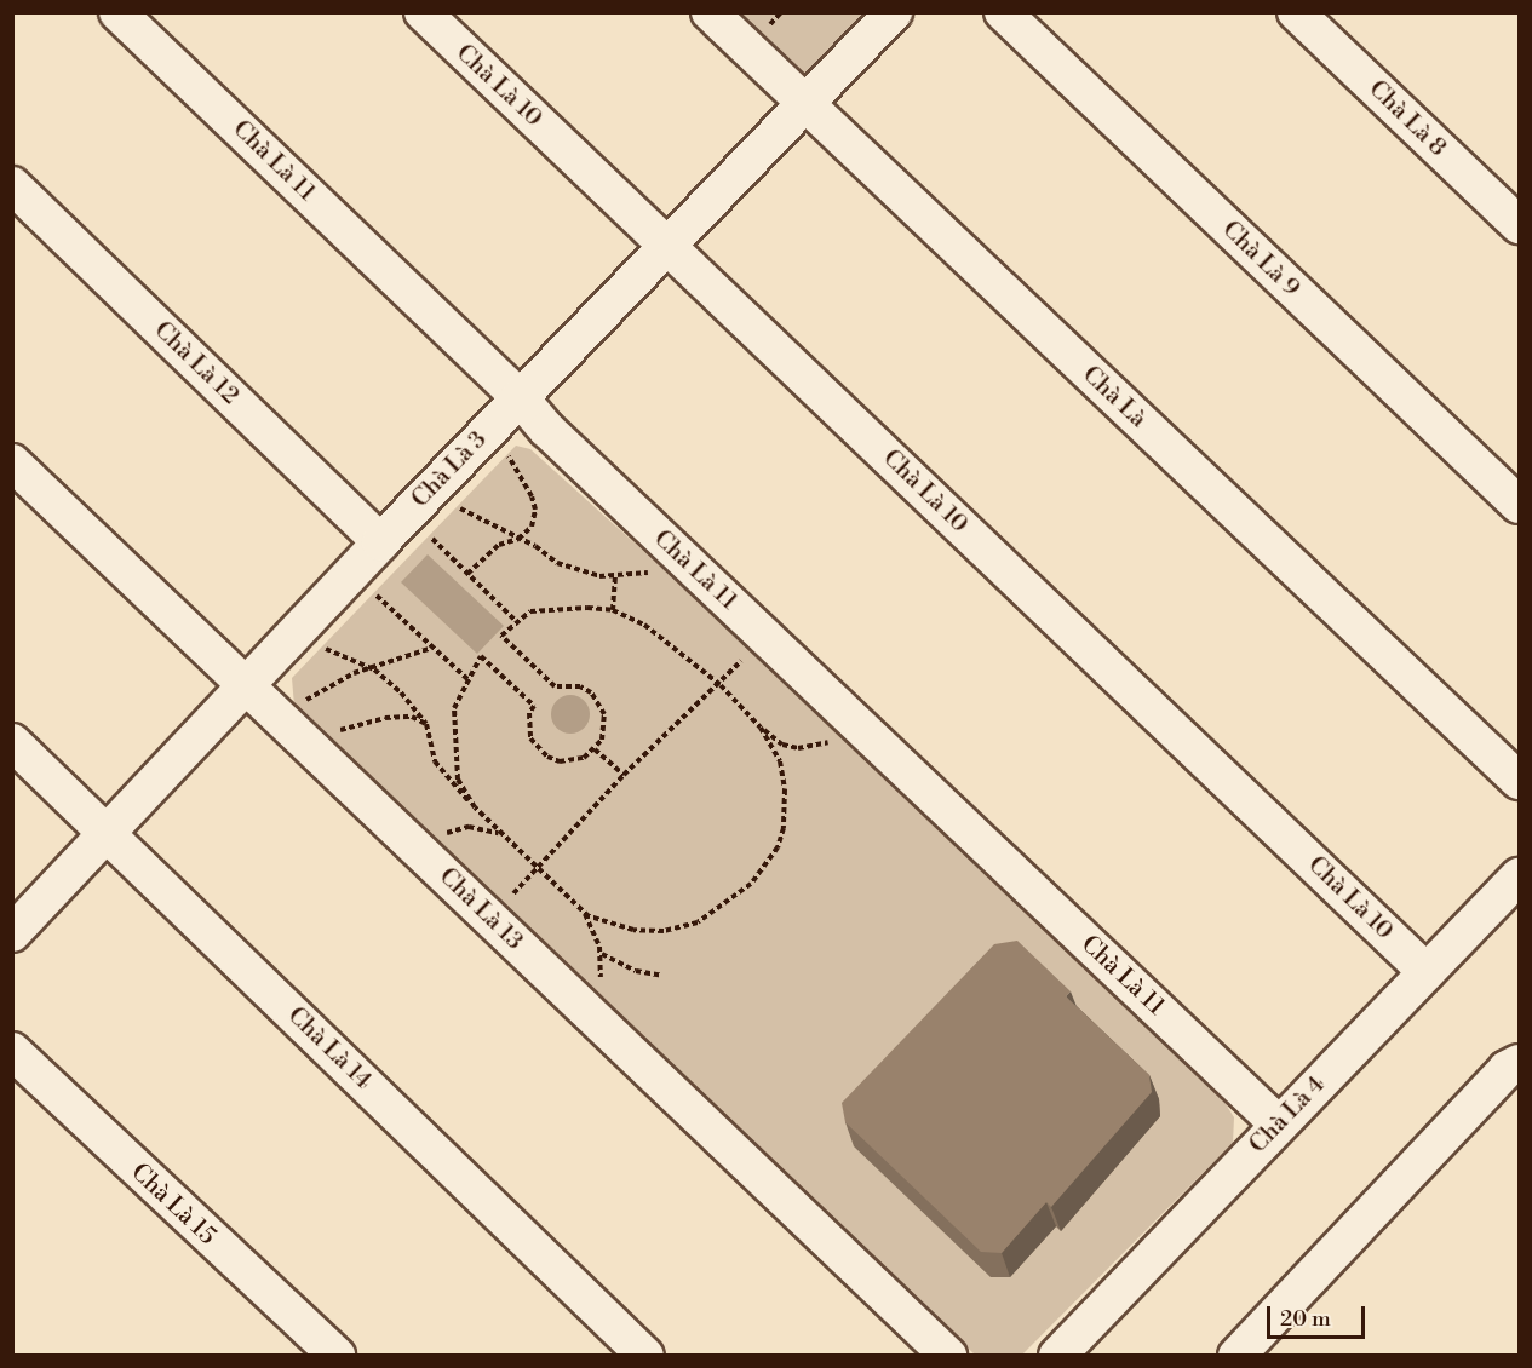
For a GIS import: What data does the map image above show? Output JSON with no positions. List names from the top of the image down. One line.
{"streets":{"street":["Chà Là 10","Chà Là 8","Chà Là 11","Chà Là 9","Chà Là 12","Chà Là","Chà Là 3","Chà Là 13","Chà Là 14","Chà Là 4","Chà Là 15"]},"crossings":[["Chà Là 10","Chà Là 3"],["Chà Là 10","Chà Là 4"],["Chà Là 11","Chà Là 3"],["Chà Là 11","Chà Là 4"],["Chà Là 12","Chà Là 3"],["Chà Là","Chà Là 3"],["Chà Là 3","Chà Là 13"],["Chà Là 3","Chà Là 14"]],"scale_bar":"20 m"}
